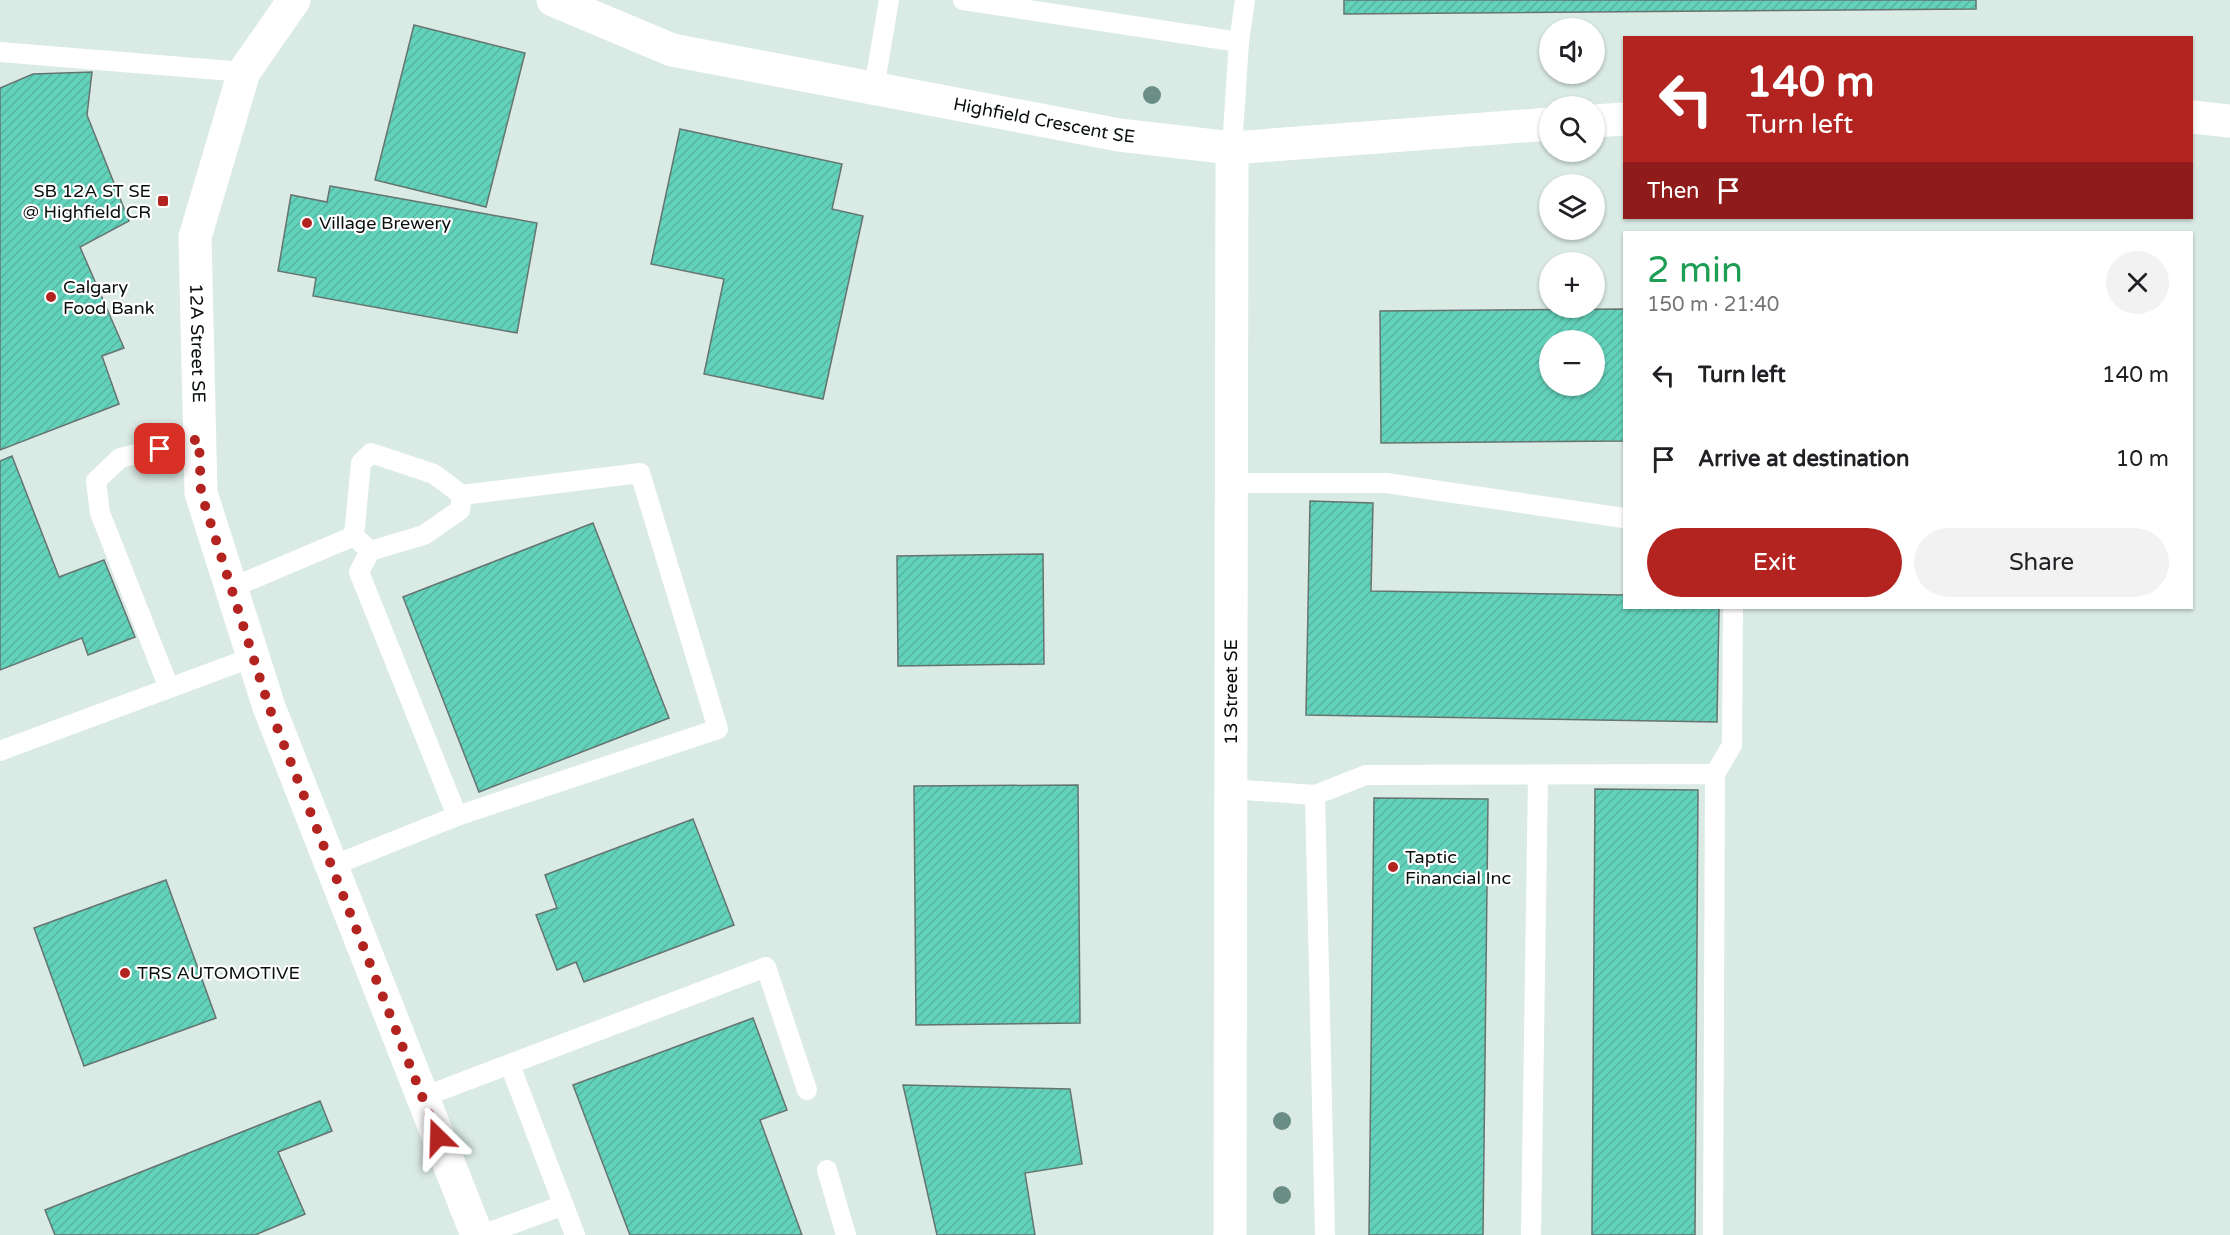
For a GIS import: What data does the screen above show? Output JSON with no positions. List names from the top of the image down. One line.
{"streets":{"street":["Highfield Crescent SE","12A Street SE","13 Street SE"]},"crossings":[["Highfield Crescent SE","13 Street SE"]],"places":{"transit":["SB 12A ST SE @ Highfield CR"],"other":["Village Brewery","Calgary Food Bank","Taptic Financial Inc","TRS AUTOMOTIVE"]},"page":{"map_buttons":["+","−"],"turn":["140 m","Turn left"],"then":"Then","heading":["2 min","150 m · 21:40"],"list":[{"name":"Turn left","value":"140 m"},{"name":"Arrive at destination","value":"10 m"}],"buttons":["Exit","Share"]}}
